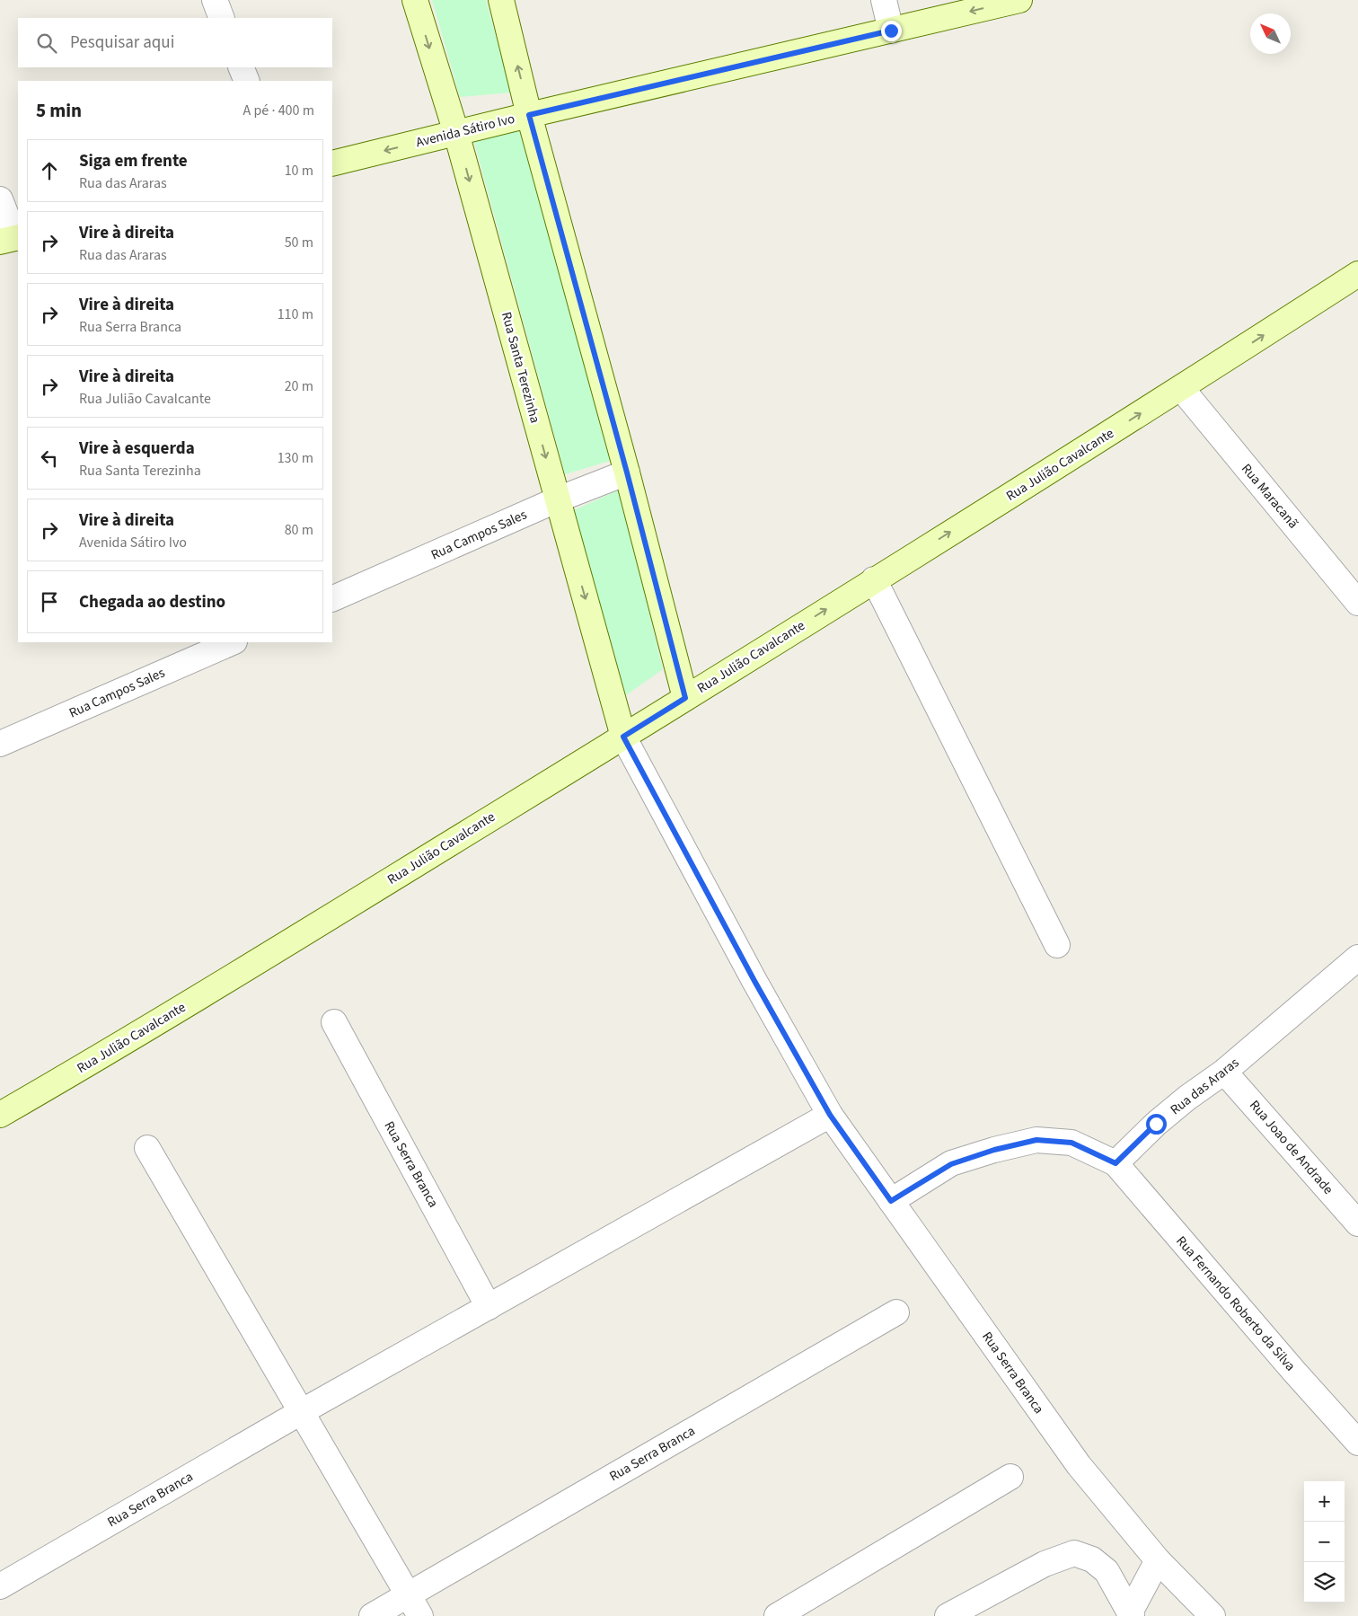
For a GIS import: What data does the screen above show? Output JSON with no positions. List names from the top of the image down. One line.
{"streets":{"main road":["Avenida Sátiro Ivo","Rua Santa Terezinha","Rua Julião Cavalcante"],"street":["Rua Maracanã","Rua Campos Sales","Rua das Araras","Rua Joao de Andrade","Rua Serra Branca","Rua Fernando Roberto da Silva"]},"crossings":[["Avenida Sátiro Ivo","Rua Santa Terezinha"],["Rua Santa Terezinha","Rua Julião Cavalcante"],["Rua Santa Terezinha","Rua Campos Sales"],["Rua Santa Terezinha","Rua Serra Branca"],["Rua Julião Cavalcante","Rua Maracanã"],["Rua Julião Cavalcante","Rua Serra Branca"],["Rua das Araras","Rua Joao de Andrade"],["Rua das Araras","Rua Fernando Roberto da Silva"]],"one_way":["Avenida Sátiro Ivo","Rua Julião Cavalcante"],"north":"top left","page":{"search":"Pesquisar aqui","heading":["5 min","A pé · 400 m"],"list":[["Siga em frente","Rua das Araras","10 m"],["Vire à direita","Rua das Araras","50 m"],["Vire à direita","Rua Serra Branca","110 m"],["Vire à direita","Rua Julião Cavalcante","20 m"],["Vire à esquerda","Rua Santa Terezinha","130 m"],["Vire à direita","Avenida Sátiro Ivo","80 m"],"Chegada ao destino"],"map_buttons":["+","−"]}}
